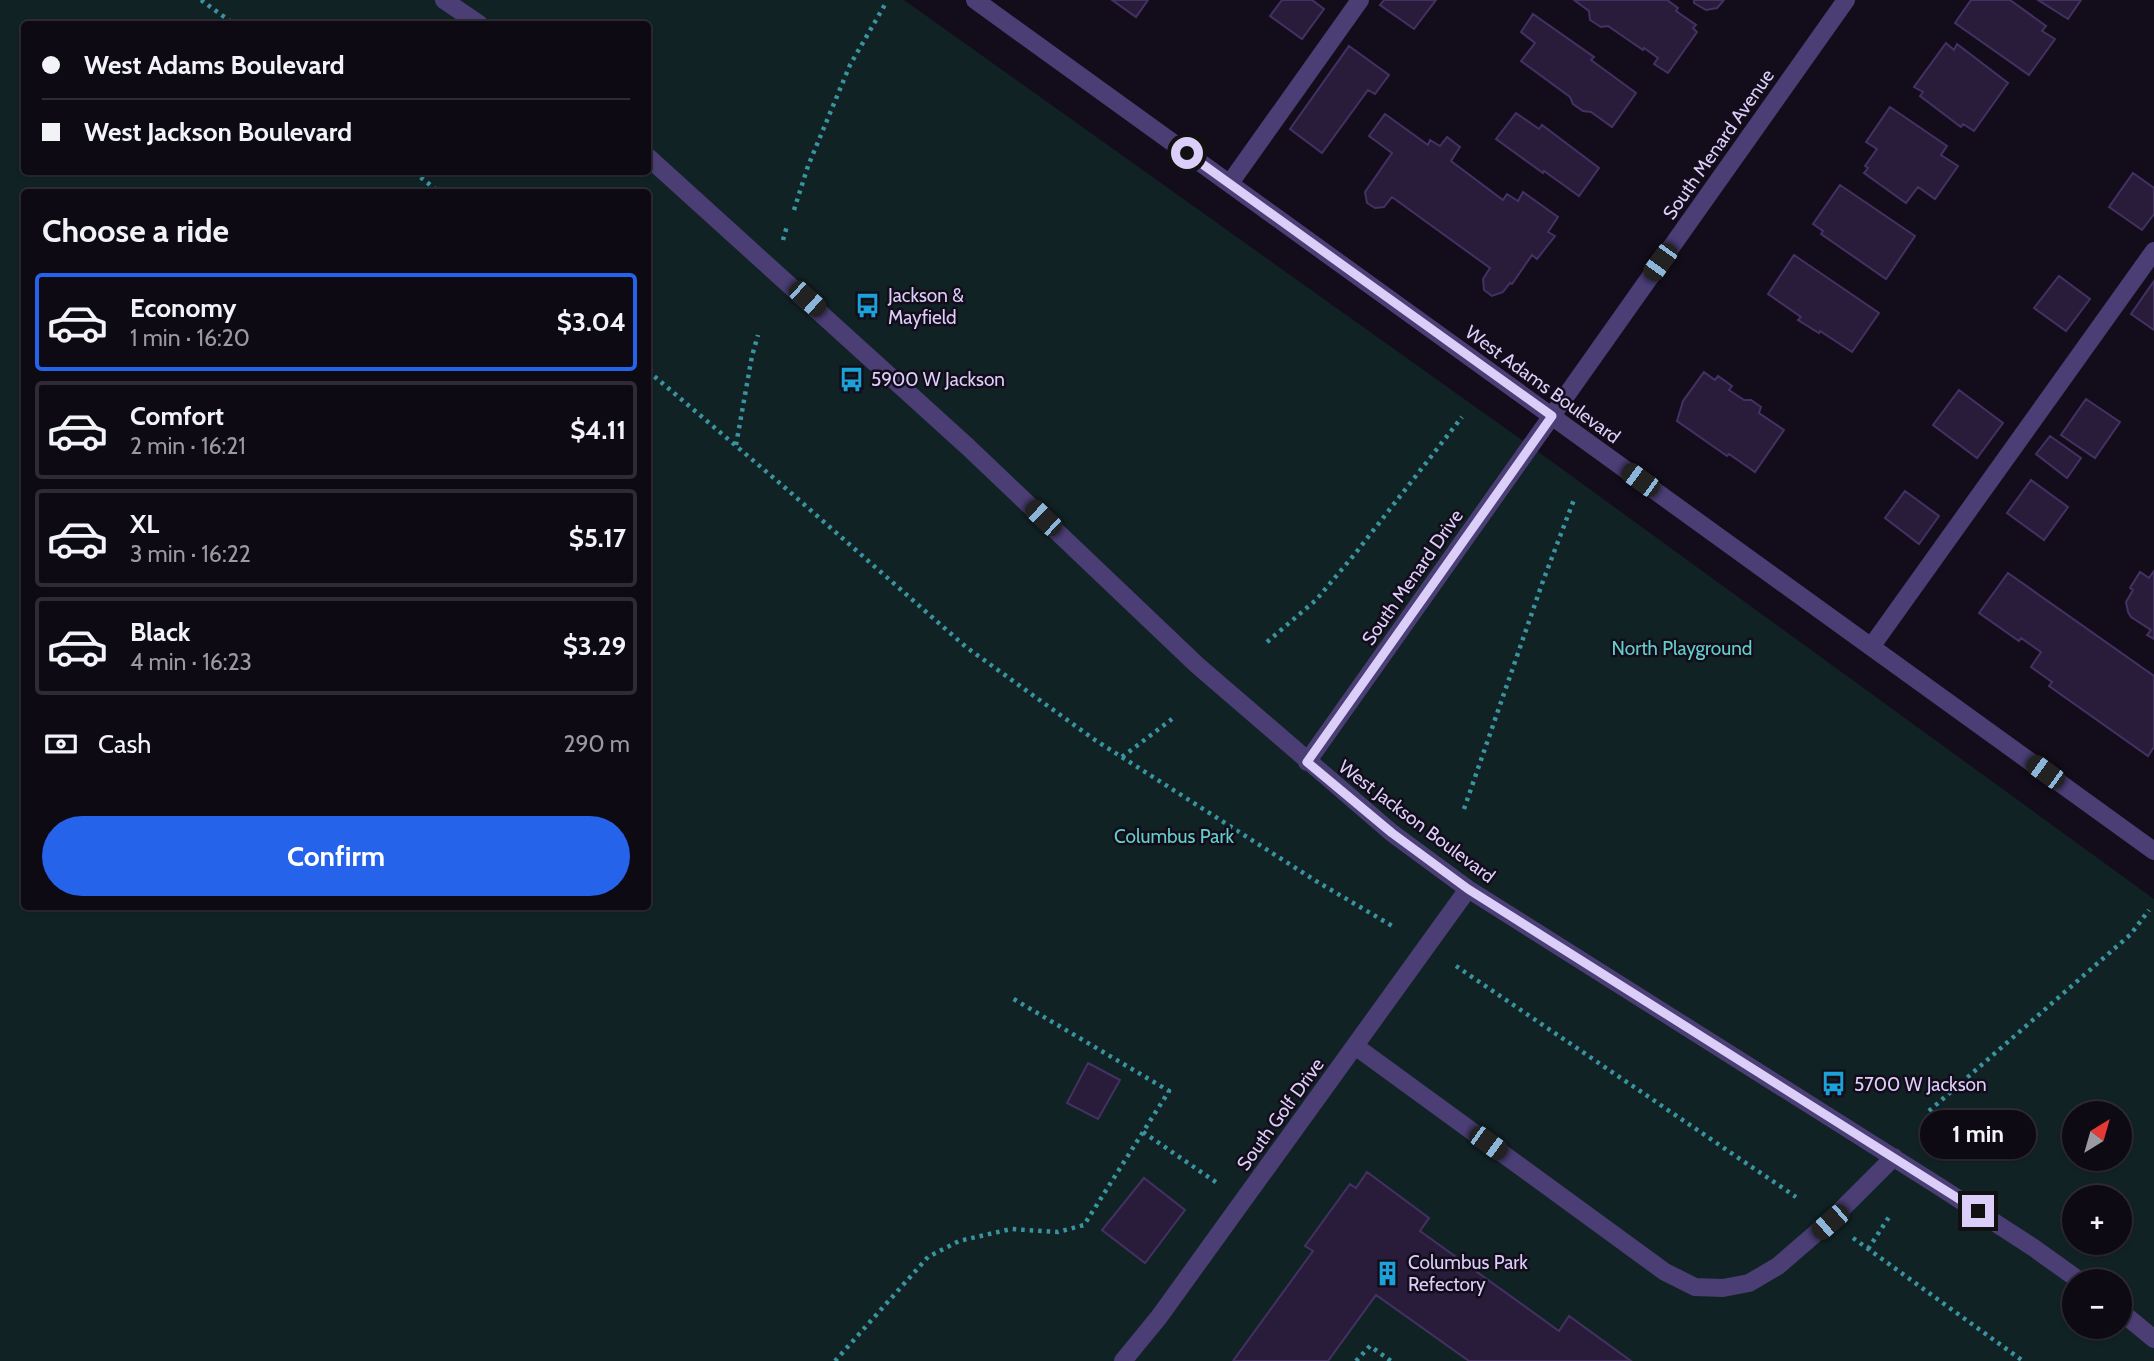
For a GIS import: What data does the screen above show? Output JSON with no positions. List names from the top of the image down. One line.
{"streets":{"street":["South Menard Avenue","West Adams Boulevard","South Menard Drive","West Jackson Boulevard","South Golf Drive"]},"crossings":[["South Menard Avenue","West Adams Boulevard"],["South Menard Avenue","South Menard Drive"],["West Adams Boulevard","South Menard Drive"],["South Menard Drive","West Jackson Boulevard"],["West Jackson Boulevard","South Golf Drive"]],"parks":["North Playground","Columbus Park"],"places":{"bus stop":["Jackson & Mayfield","5900 W Jackson","5700 W Jackson"],"building":["Columbus Park Refectory"]},"north":"top right","page":{"banner":["West Adams Boulevard","West Jackson Boulevard"],"heading":"Choose a ride","list":[{"name":"Economy","note":"1 min · 16:20","value":"$3.04"},{"name":"Comfort","note":"2 min · 16:21","value":"$4.11"},{"name":"XL","note":"3 min · 16:22","value":"$5.17"},{"name":"Black","note":"4 min · 16:23","value":"$3.29"}],"pay":["Cash","290 m"],"buttons":"Confirm","map_buttons":["+","−"],"bubble":"1 min"}}
